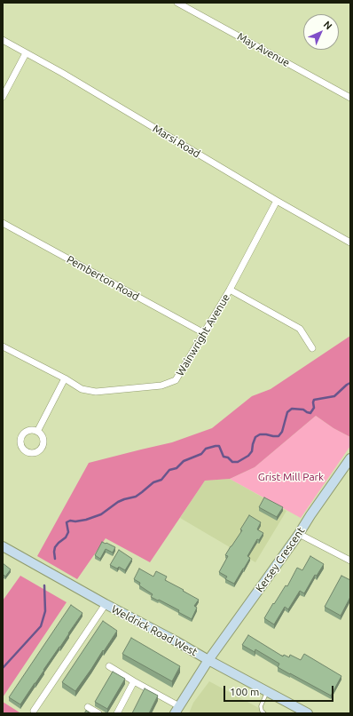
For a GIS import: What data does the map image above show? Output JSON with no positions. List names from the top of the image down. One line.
{"streets":{"street":["May Avenue","Marsi Road","Pemberton Road","Wainwright Avenue","Kersey Crescent","Weldrick Road West"]},"crossings":[["Marsi Road","Wainwright Avenue"],["Pemberton Road","Wainwright Avenue"],["Kersey Crescent","Weldrick Road West"]],"parks":["Grist Mill Park"],"scale_bar":"100 m","north":"top right"}
